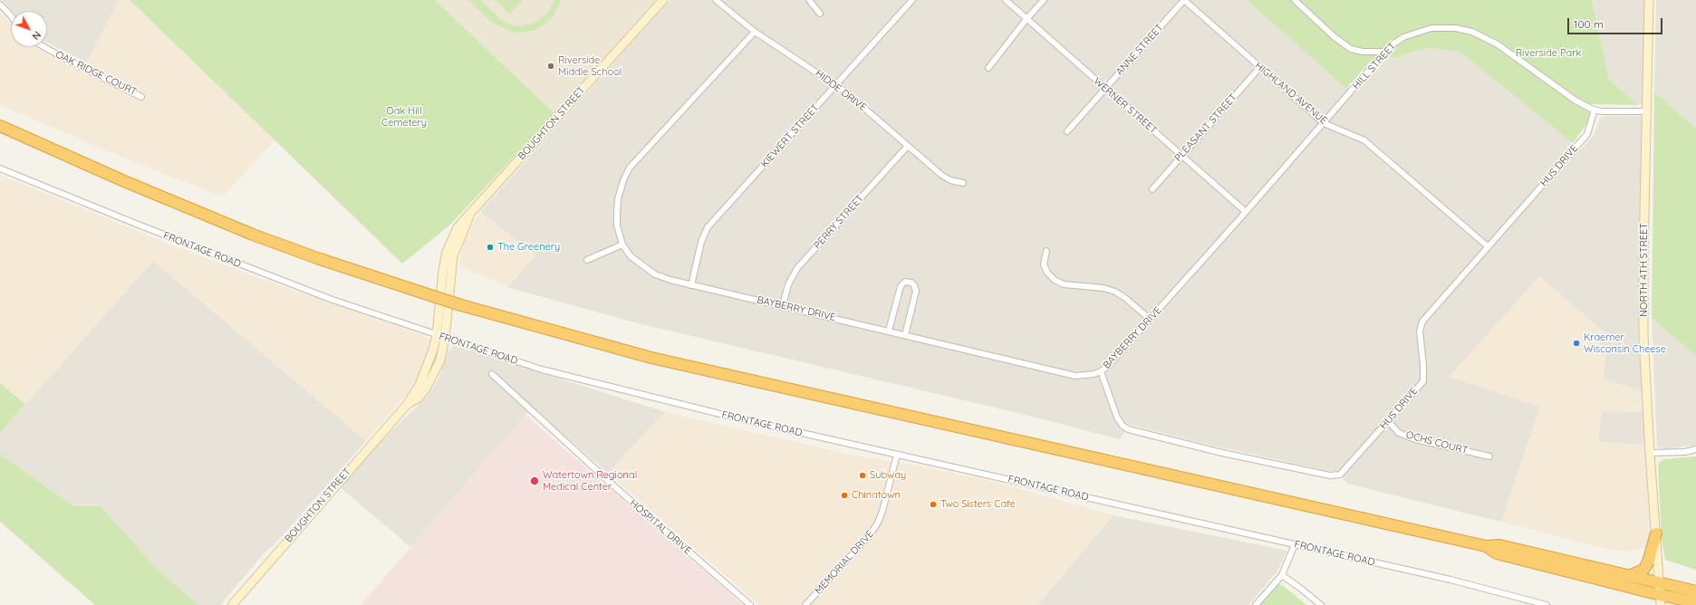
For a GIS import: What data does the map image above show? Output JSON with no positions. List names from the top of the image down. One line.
{"streets":{"street":["ANNE STREET","HILL STREET","OAK RIDGE COURT","HIDDE DRIVE","HIGHLAND AVENUE","WERNER STREET","BOUGHTON STREET","PLEASANT STREET","KIEWERT STREET","HUS DRIVE","PERRY STREET","FRONTAGE ROAD","NORTH 4TH STREET","BAYBERRY DRIVE","OCHS COURT","HOSPITAL DRIVE","MEMORIAL DRIVE"]},"crossings":[["ANNE STREET","HIGHLAND AVENUE"],["ANNE STREET","WERNER STREET"],["HILL STREET","HIGHLAND AVENUE"],["HILL STREET","WERNER STREET"],["HILL STREET","HUS DRIVE"],["HILL STREET","NORTH 4TH STREET"],["HILL STREET","BAYBERRY DRIVE"],["HIDDE DRIVE","KIEWERT STREET"],["HIDDE DRIVE","PERRY STREET"],["HIDDE DRIVE","BAYBERRY DRIVE"],["HIGHLAND AVENUE","PLEASANT STREET"],["HIGHLAND AVENUE","HUS DRIVE"],["WERNER STREET","PLEASANT STREET"],["BOUGHTON STREET","FRONTAGE ROAD"],["KIEWERT STREET","BAYBERRY DRIVE"],["HUS DRIVE","BAYBERRY DRIVE"],["HUS DRIVE","OCHS COURT"],["PERRY STREET","BAYBERRY DRIVE"],["FRONTAGE ROAD","MEMORIAL DRIVE"]],"parks":["Riverside Park","Oak Hill Cemetery"],"places":["Riverside Middle School","The Greenery","Kraemer Wisconsin Cheese","Subway","Watertown Regional Medical Center","Chinatown","Two Sisters Cafe"],"scale_bar":"100 m","north":"bottom right"}
